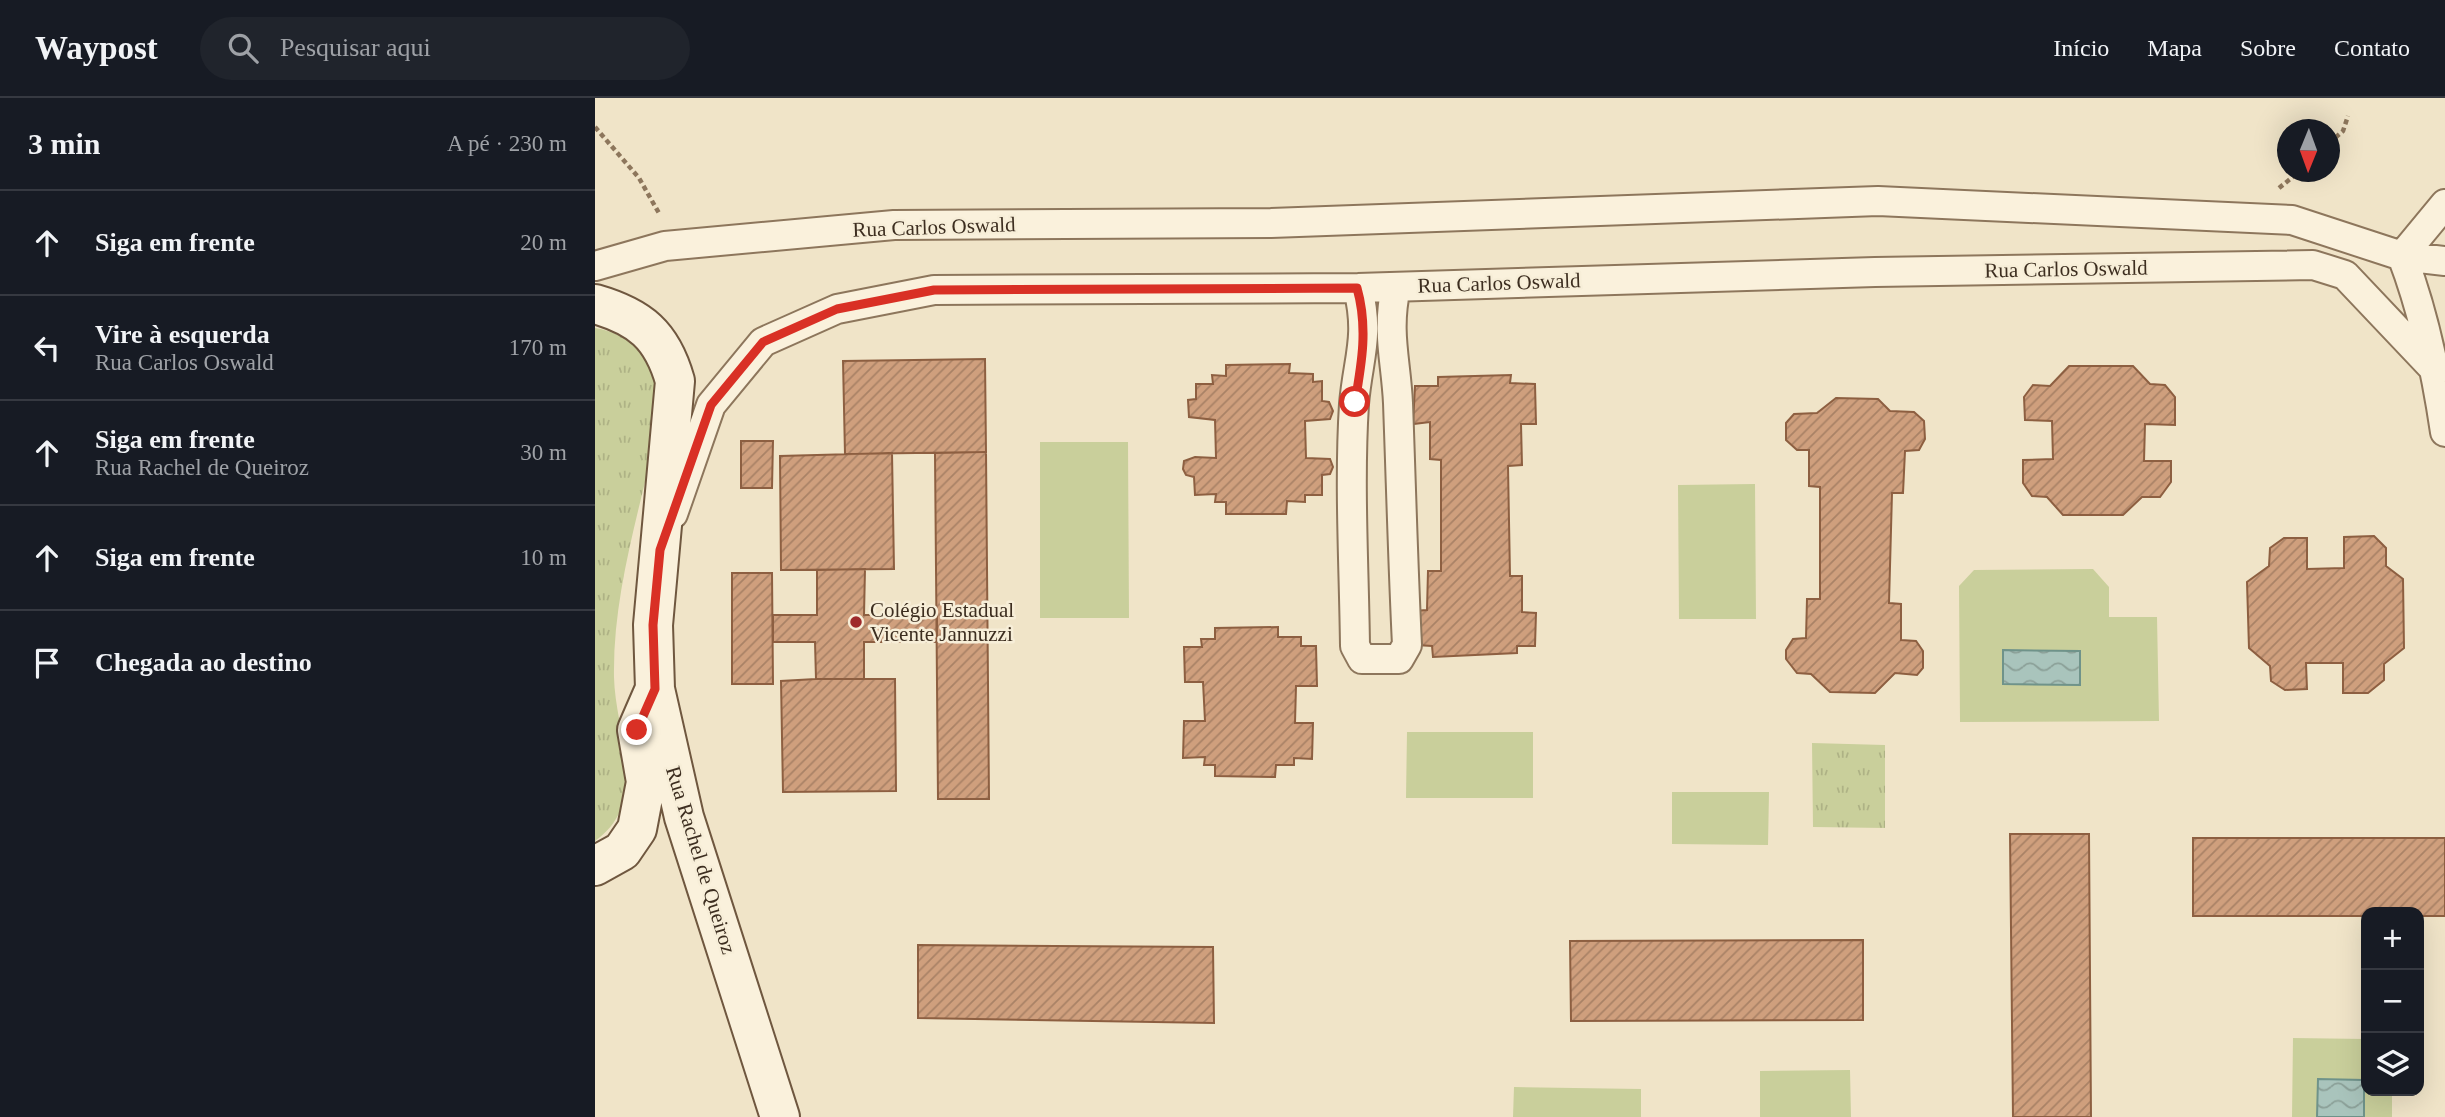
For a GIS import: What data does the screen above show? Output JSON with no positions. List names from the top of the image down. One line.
{"streets":{"street":["Rua Carlos Oswald","Rua Rachel de Queiroz"]},"crossings":[["Rua Carlos Oswald","Rua Rachel de Queiroz"]],"places":["Colégio Estadual Vicente Jannuzzi"],"north":"bottom","page":{"header":"Waypost","search":"Pesquisar aqui","nav":["Início","Mapa","Sobre","Contato"],"heading":["3 min","A pé · 230 m"],"list":[["Siga em frente","20 m"],["Vire à esquerda","Rua Carlos Oswald","170 m"],["Siga em frente","Rua Rachel de Queiroz","30 m"],["Siga em frente","10 m"],"Chegada ao destino"],"map_buttons":["+","−"]}}
